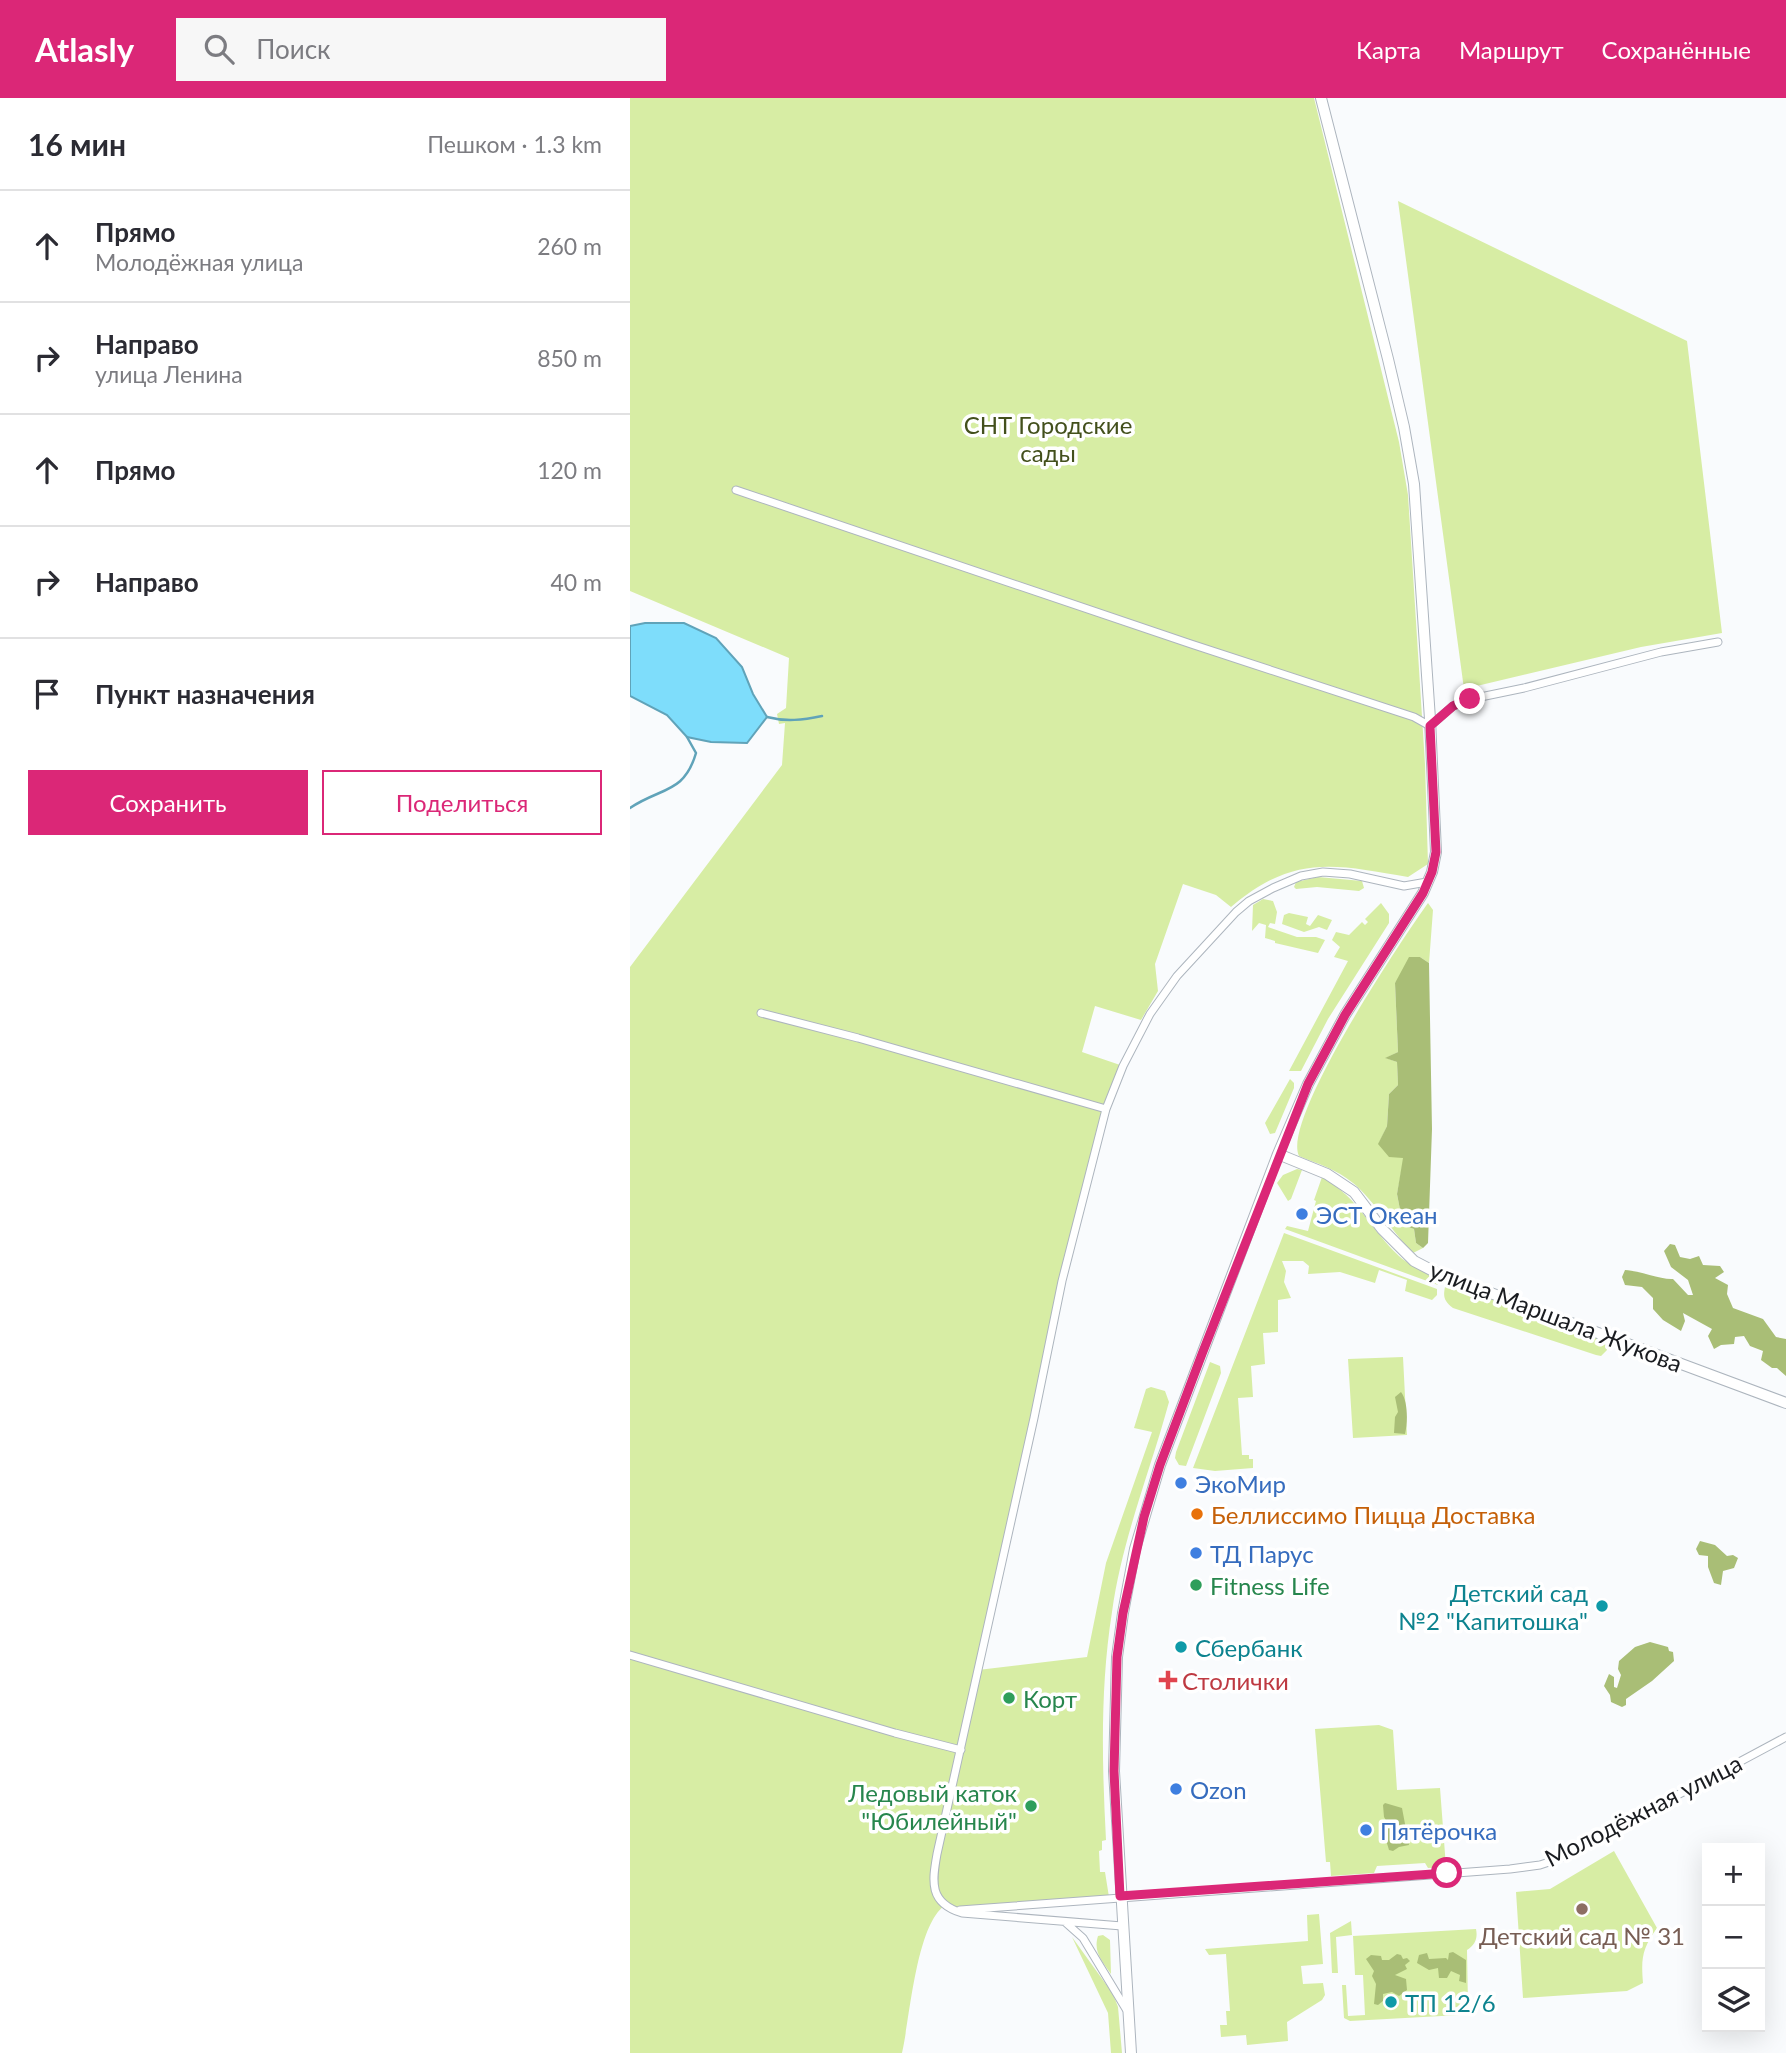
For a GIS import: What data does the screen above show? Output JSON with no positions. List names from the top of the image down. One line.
{"streets":{"main road":["улица Маршала Жукова"],"street":["Молодёжная улица"]},"parks":["СНТ Городские сады"],"places":{"other":["ЭСТ Океан","ЭкоМир","Беллиссимо Пицца Доставка","ТД Парус","Fitness Life","Детский сад №2 \"Капитошка\"","Сбербанк","Корт","Ozon","Ледовый каток \"Юбилейный\"","Пятёрочка","Детский сад № 31","ТП 12/6"],"health":["Столички"]},"page":{"header":"Atlasly","search":"Поиск","nav":["Карта","Маршрут","Сохранённые"],"heading":["16 мин","Пешком · 1.3 km"],"list":[["Прямо","Молодёжная улица","260 m"],["Направо","улица Ленина","850 m"],["Прямо","120 m"],["Направо","40 m"],"Пункт назначения"],"buttons":["Сохранить","Поделиться"],"map_buttons":["+","−"]}}
